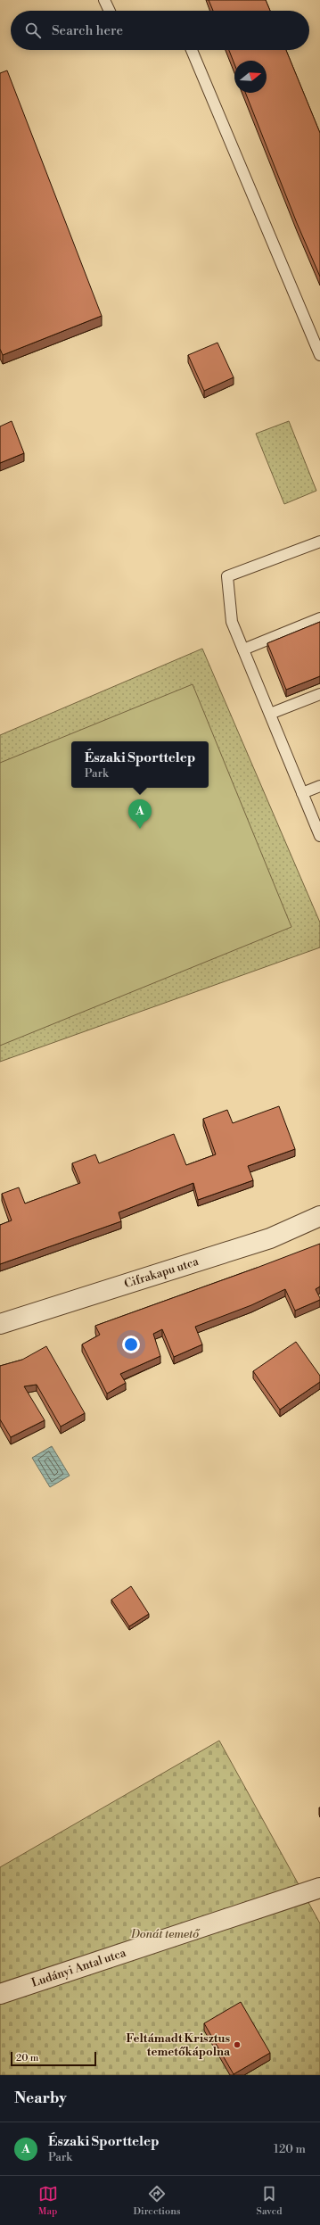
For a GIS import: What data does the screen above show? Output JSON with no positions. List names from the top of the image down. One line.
{"streets":{"street":["Cifrakapu utca","Ludányi Antal utca"]},"parks":["Donát temető"],"places":["Feltámadt Krisztus temetőkápolna"],"scale_bar":"20 m","north":"right","page":{"search":"Search here","popup":["Északi Sporttelep","Park"],"pins":"A","scale":"20 m","heading":"Nearby","list":[{"mark":"A","name":"Északi Sporttelep","note":"Park","value":"120 m"}],"nav":["Map","Directions","Saved"]}}
